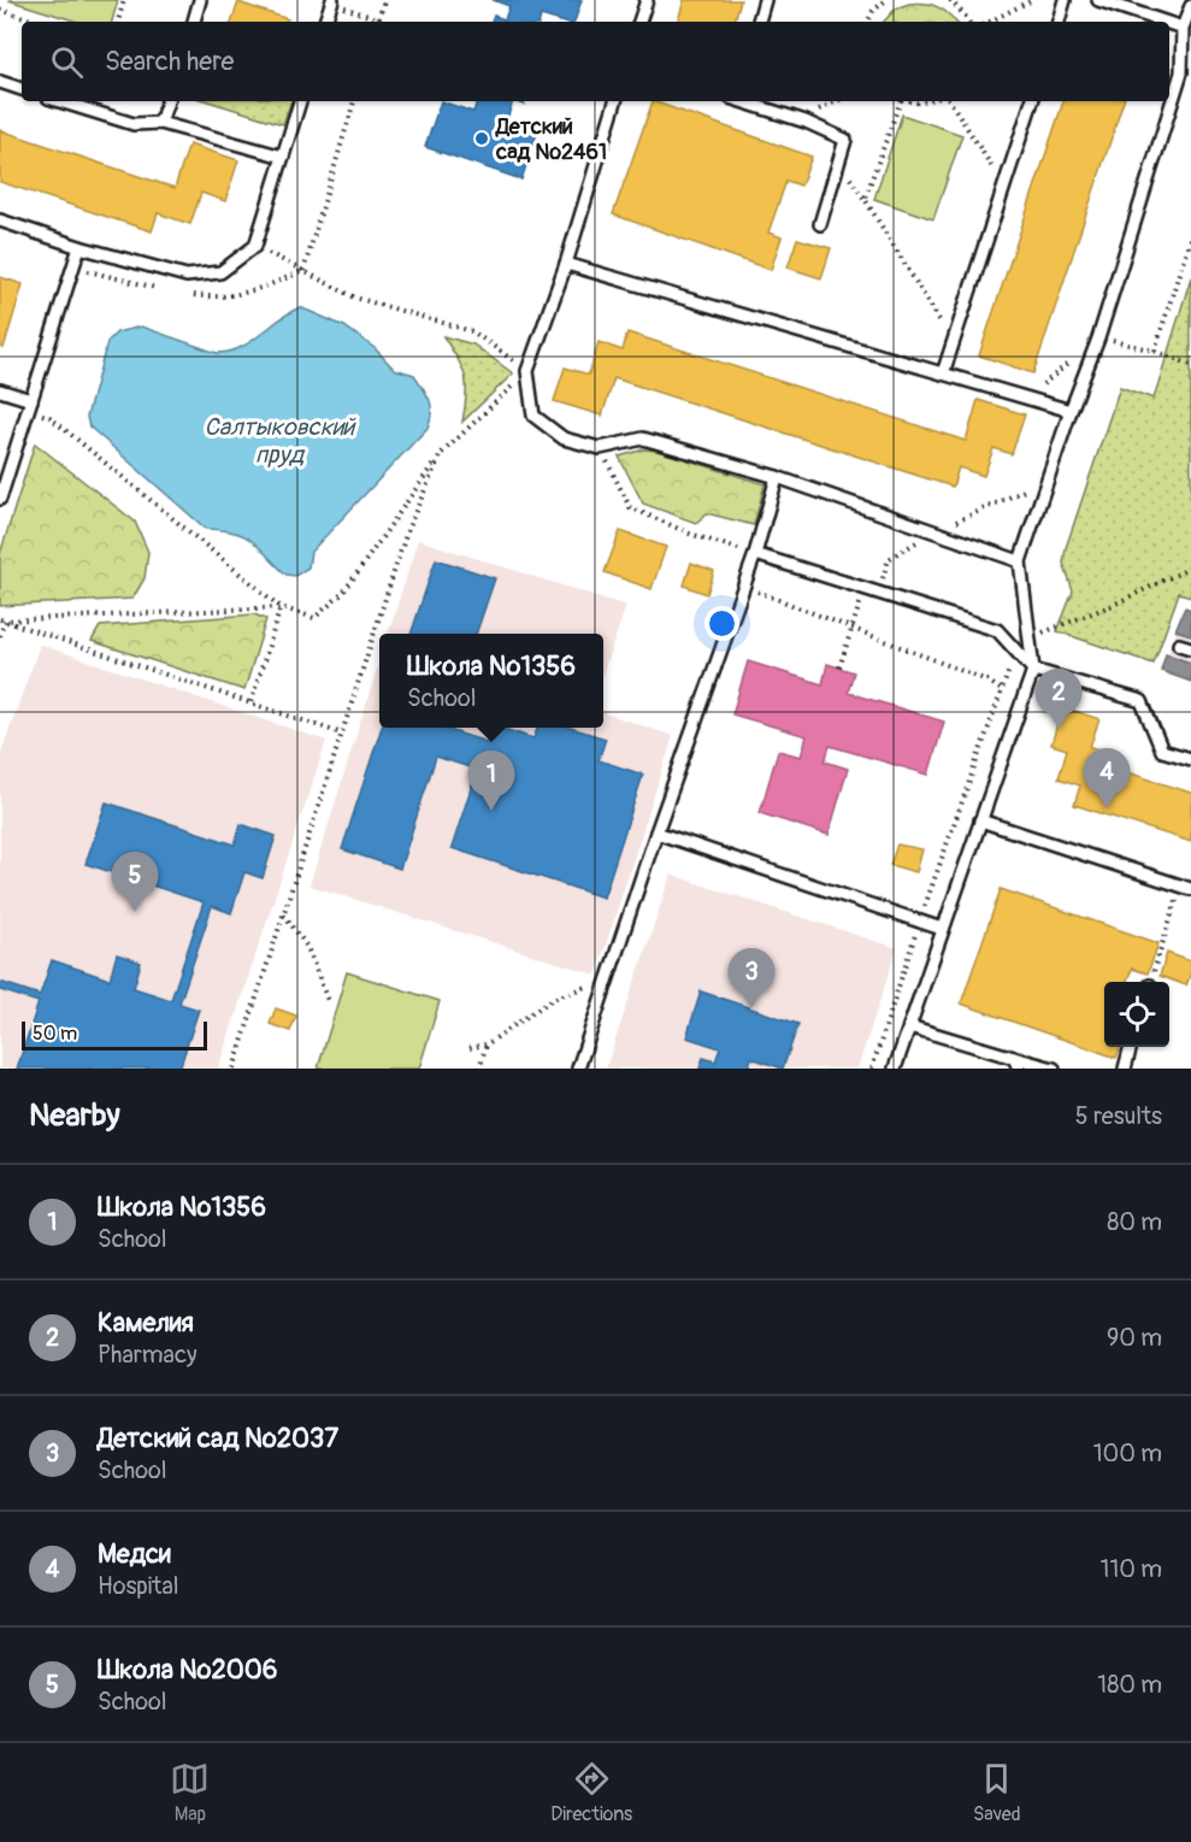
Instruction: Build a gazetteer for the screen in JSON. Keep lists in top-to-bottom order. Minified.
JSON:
{"water":["Салтыковский пруд"],"places":["Детский сад №2461"],"scale_bar":"50 m","page":{"search":"Search here","popup":["Школа №1356","School"],"pins":["2","4","1","5","3"],"scale":"50 m","heading":["Nearby","5 results"],"list":[{"mark":"1","name":"Школа №1356","note":"School","value":"80 m"},{"mark":"2","name":"Камелия","note":"Pharmacy","value":"90 m"},{"mark":"3","name":"Детский сад №2037","note":"School","value":"100 m"},{"mark":"4","name":"Медси","note":"Hospital","value":"110 m"},{"mark":"5","name":"Школа №2006","note":"School","value":"180 m"}],"nav":["Map","Directions","Saved"]}}
